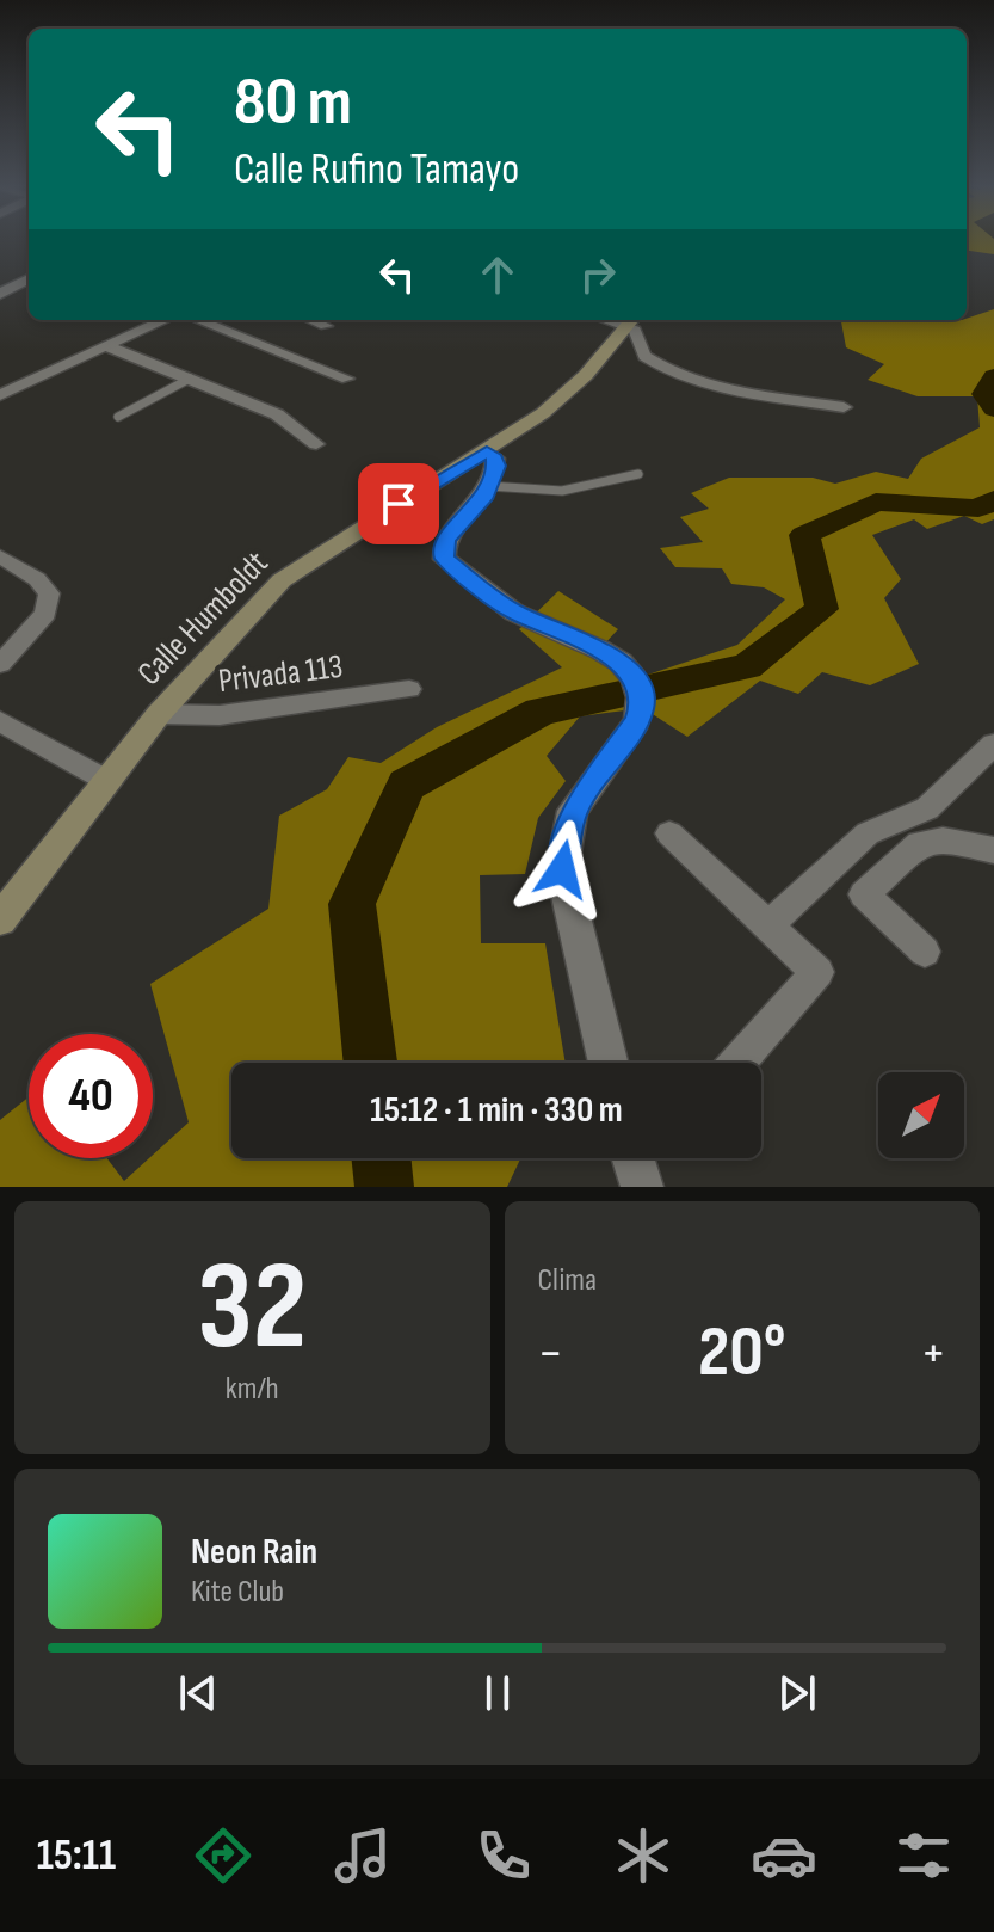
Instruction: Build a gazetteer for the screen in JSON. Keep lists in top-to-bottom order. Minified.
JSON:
{"streets":{"main road":["Calle Humboldt"],"street":["Privada 113"]},"crossings":[["Calle Humboldt","Privada 113"]],"north":"top right","page":{"turn":["80 m","Calle Rufino Tamayo"],"limit":"40","trip":"15:12 · 1 min · 330 m","tile":[["32","km/h"],"Clima"],"heat":["−","20°","+"],"song":["Neon Rain","Kite Club"],"tabs":"15:11"}}
